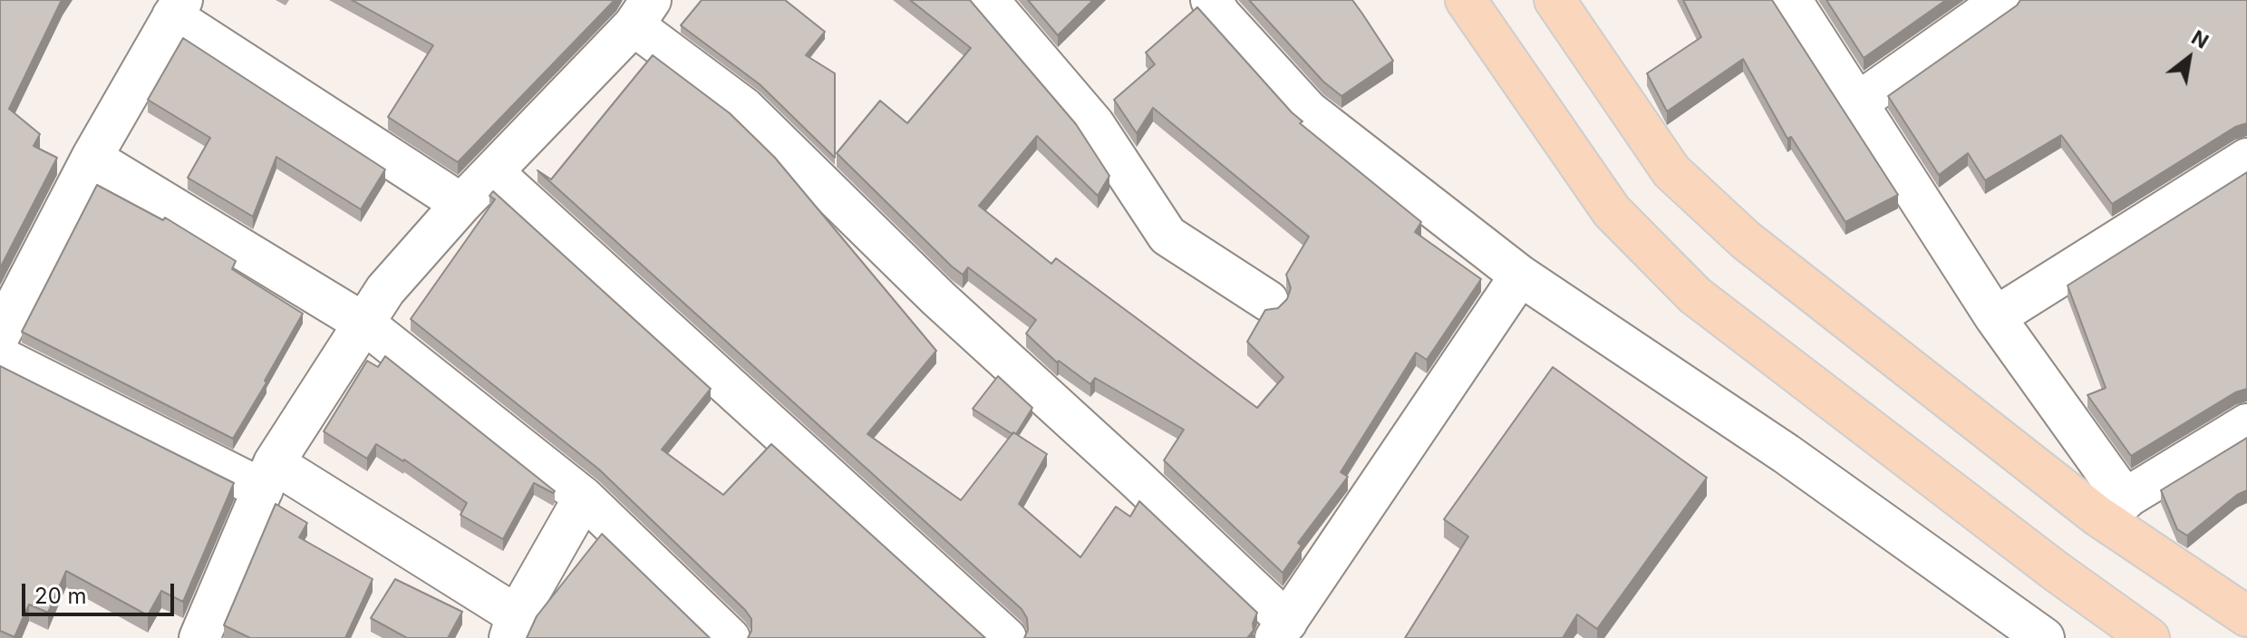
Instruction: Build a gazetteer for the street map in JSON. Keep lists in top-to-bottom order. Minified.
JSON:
{"scale_bar":"20 m","north":"top right"}
